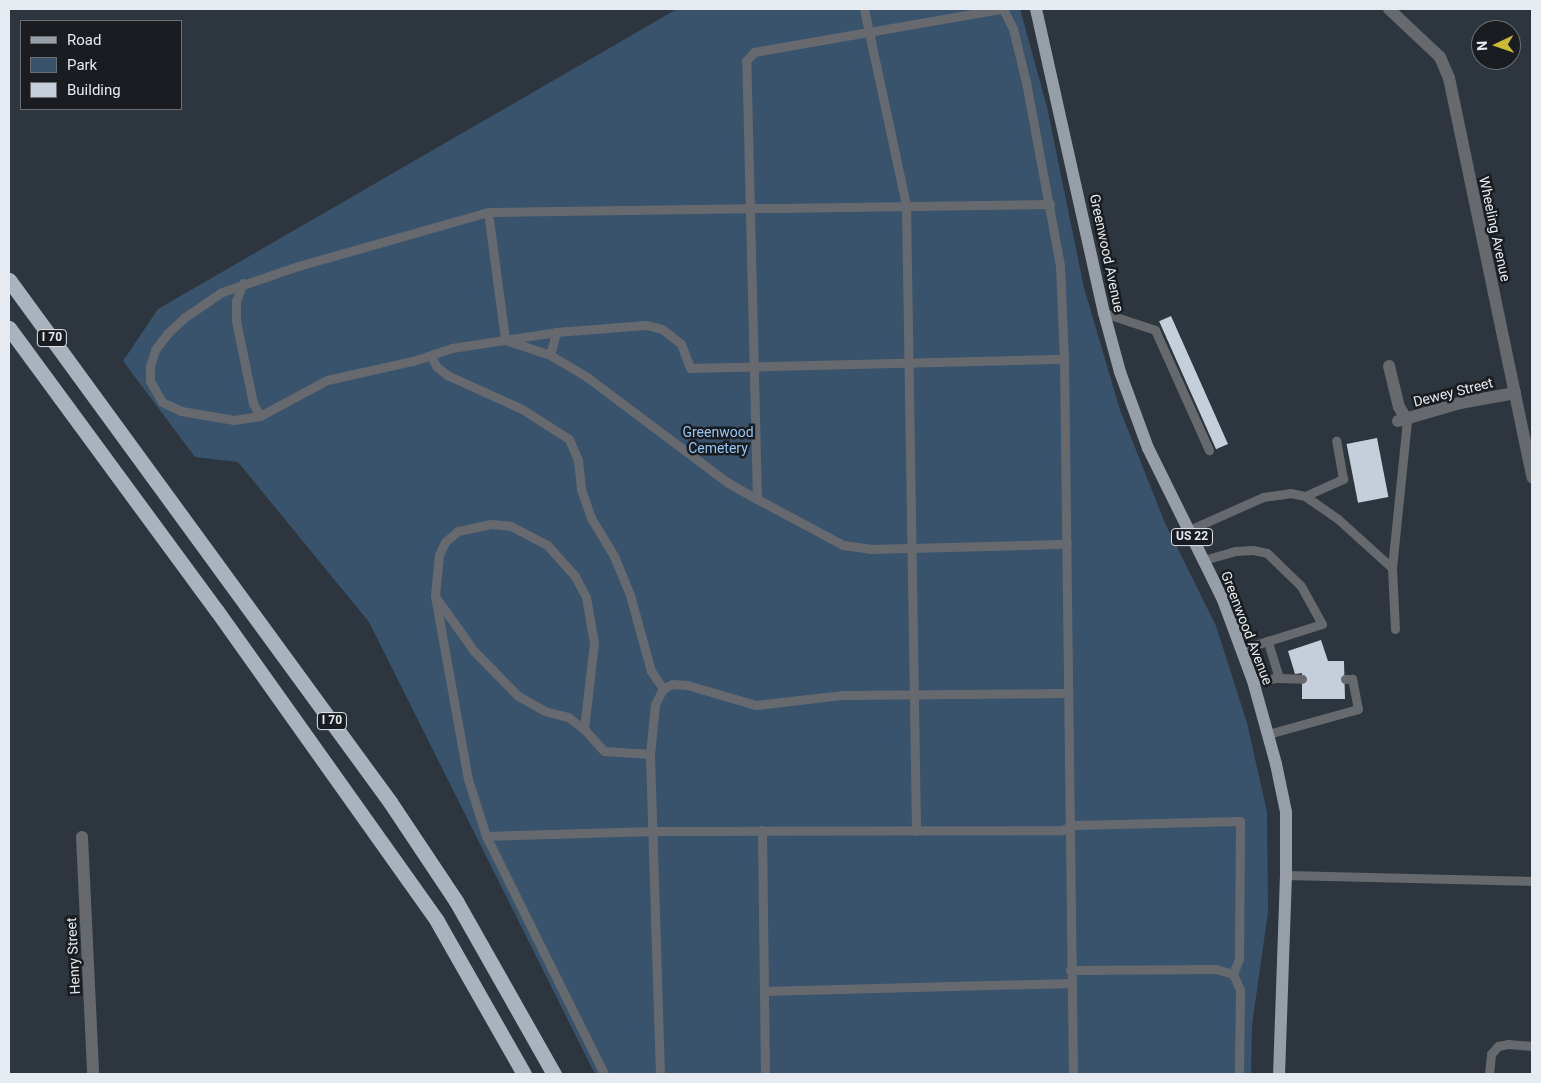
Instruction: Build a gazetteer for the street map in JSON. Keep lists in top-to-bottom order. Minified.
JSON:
{"streets":{"highway":["I 70"],"main road":["Greenwood Avenue","US 22"],"street":["Wheeling Avenue","Dewey Street","Henry Street"]},"crossings":[["Wheeling Avenue","Dewey Street"]],"parks":["Greenwood Cemetery"],"legend":["Road","Park","Building"],"north":"left"}
